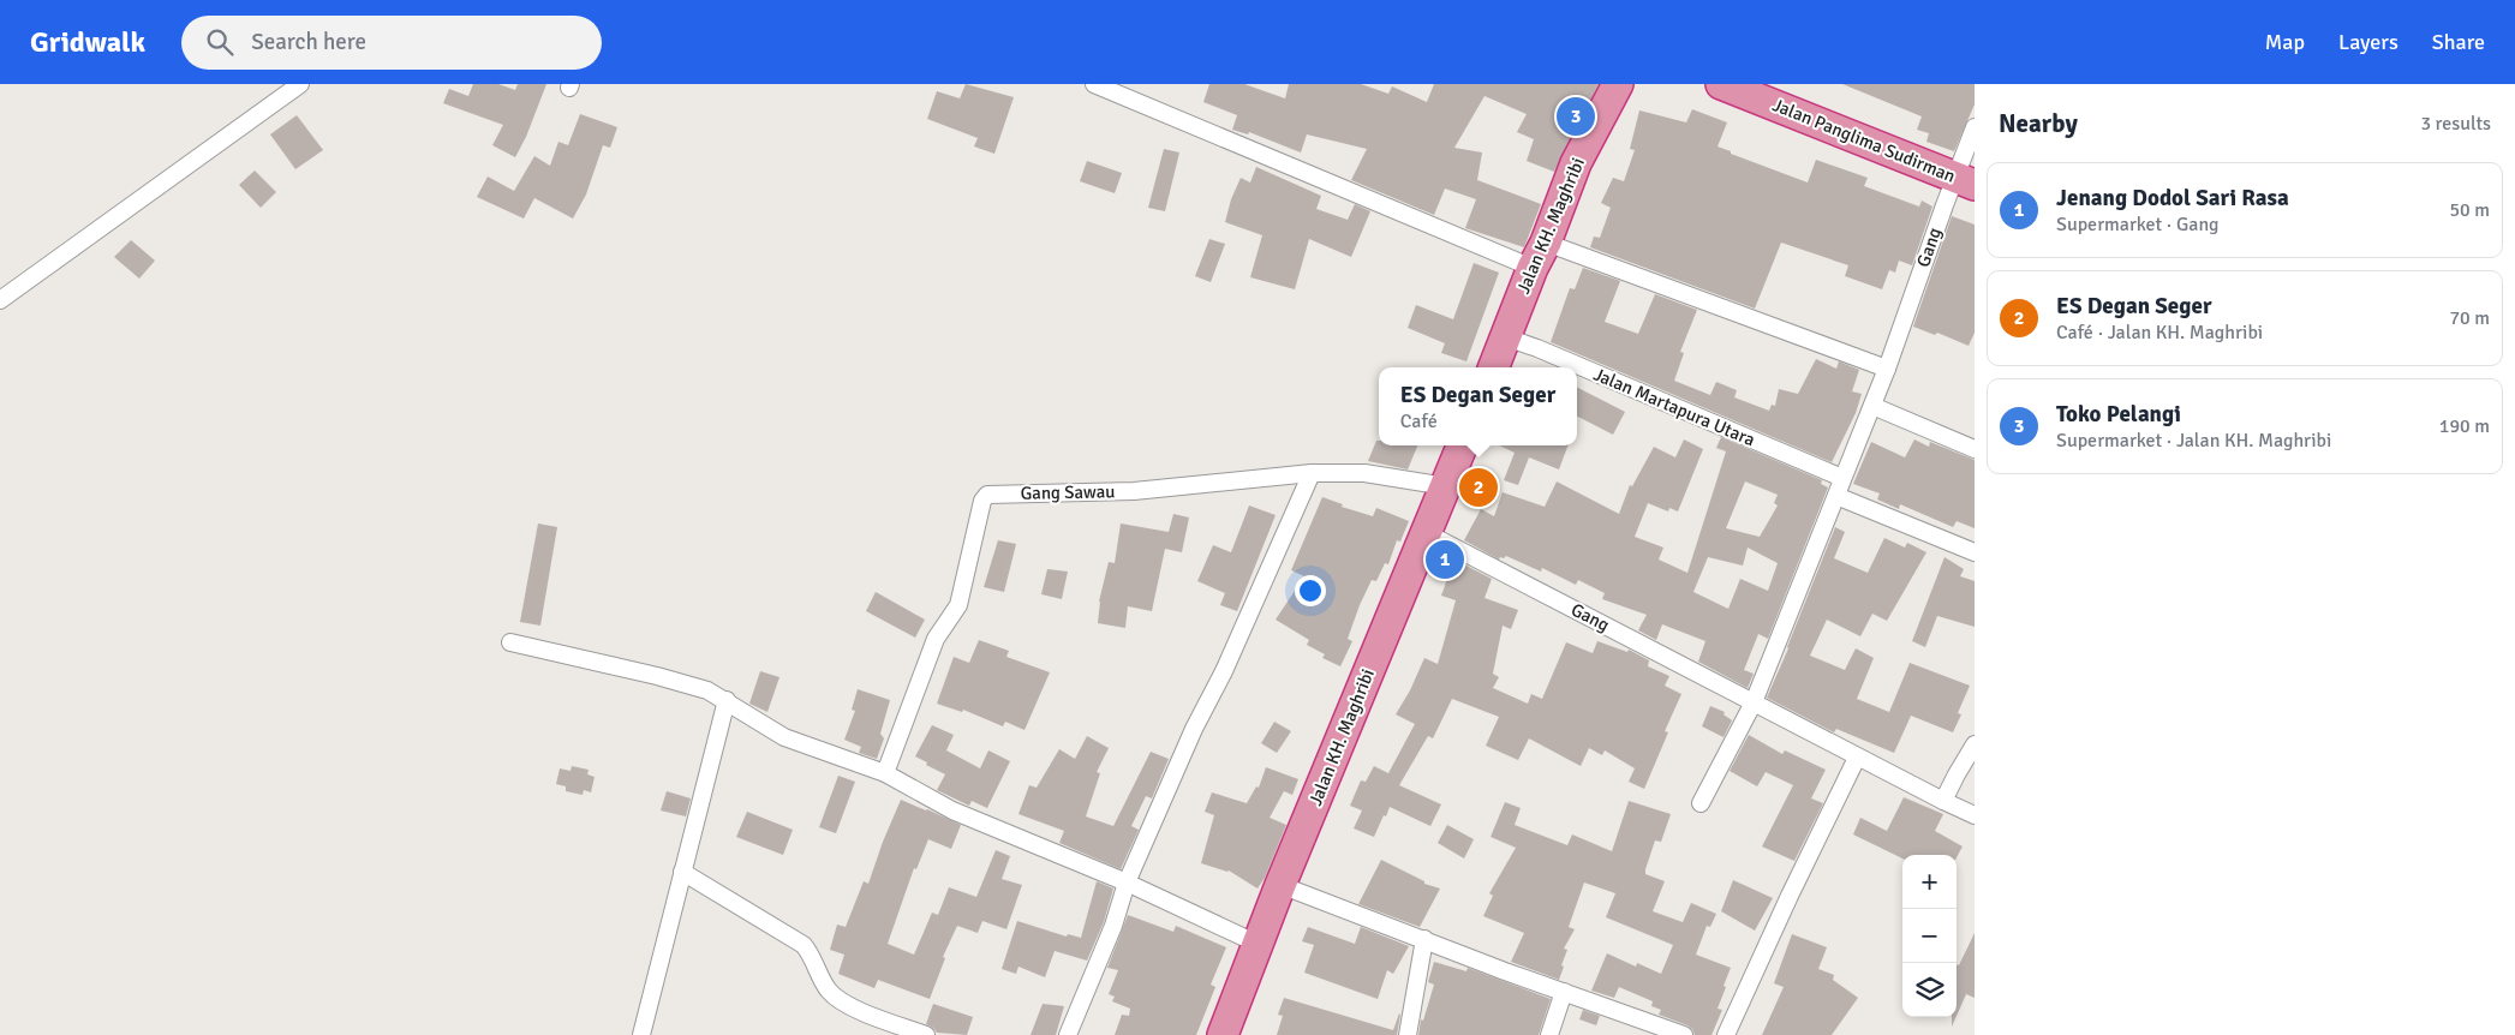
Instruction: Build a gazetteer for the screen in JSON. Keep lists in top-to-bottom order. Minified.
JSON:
{"streets":{"highway":["Jalan Panglima Sudirman","Jalan KH. Maghribi"],"street":["Gang","Jalan Martapura Utara","Gang Sawau"]},"crossings":[["Jalan Panglima Sudirman","Gang"],["Jalan KH. Maghribi","Gang"],["Jalan KH. Maghribi","Jalan Martapura Utara"],["Jalan KH. Maghribi","Gang Sawau"],["Gang","Jalan Martapura Utara"]],"page":{"header":"Gridwalk","search":"Search here","nav":["Map","Layers","Share"],"heading":["Nearby","3 results"],"pins":["3","2","1"],"list":[{"mark":"1","name":"Jenang Dodol Sari Rasa","note":"Supermarket · Gang","value":"50 m"},{"mark":"2","name":"ES Degan Seger","note":"Café · Jalan KH. Maghribi","value":"70 m"},{"mark":"3","name":"Toko Pelangi","note":"Supermarket · Jalan KH. Maghribi","value":"190 m"}],"popup":["ES Degan Seger","Café"],"map_buttons":["+","−"]}}
